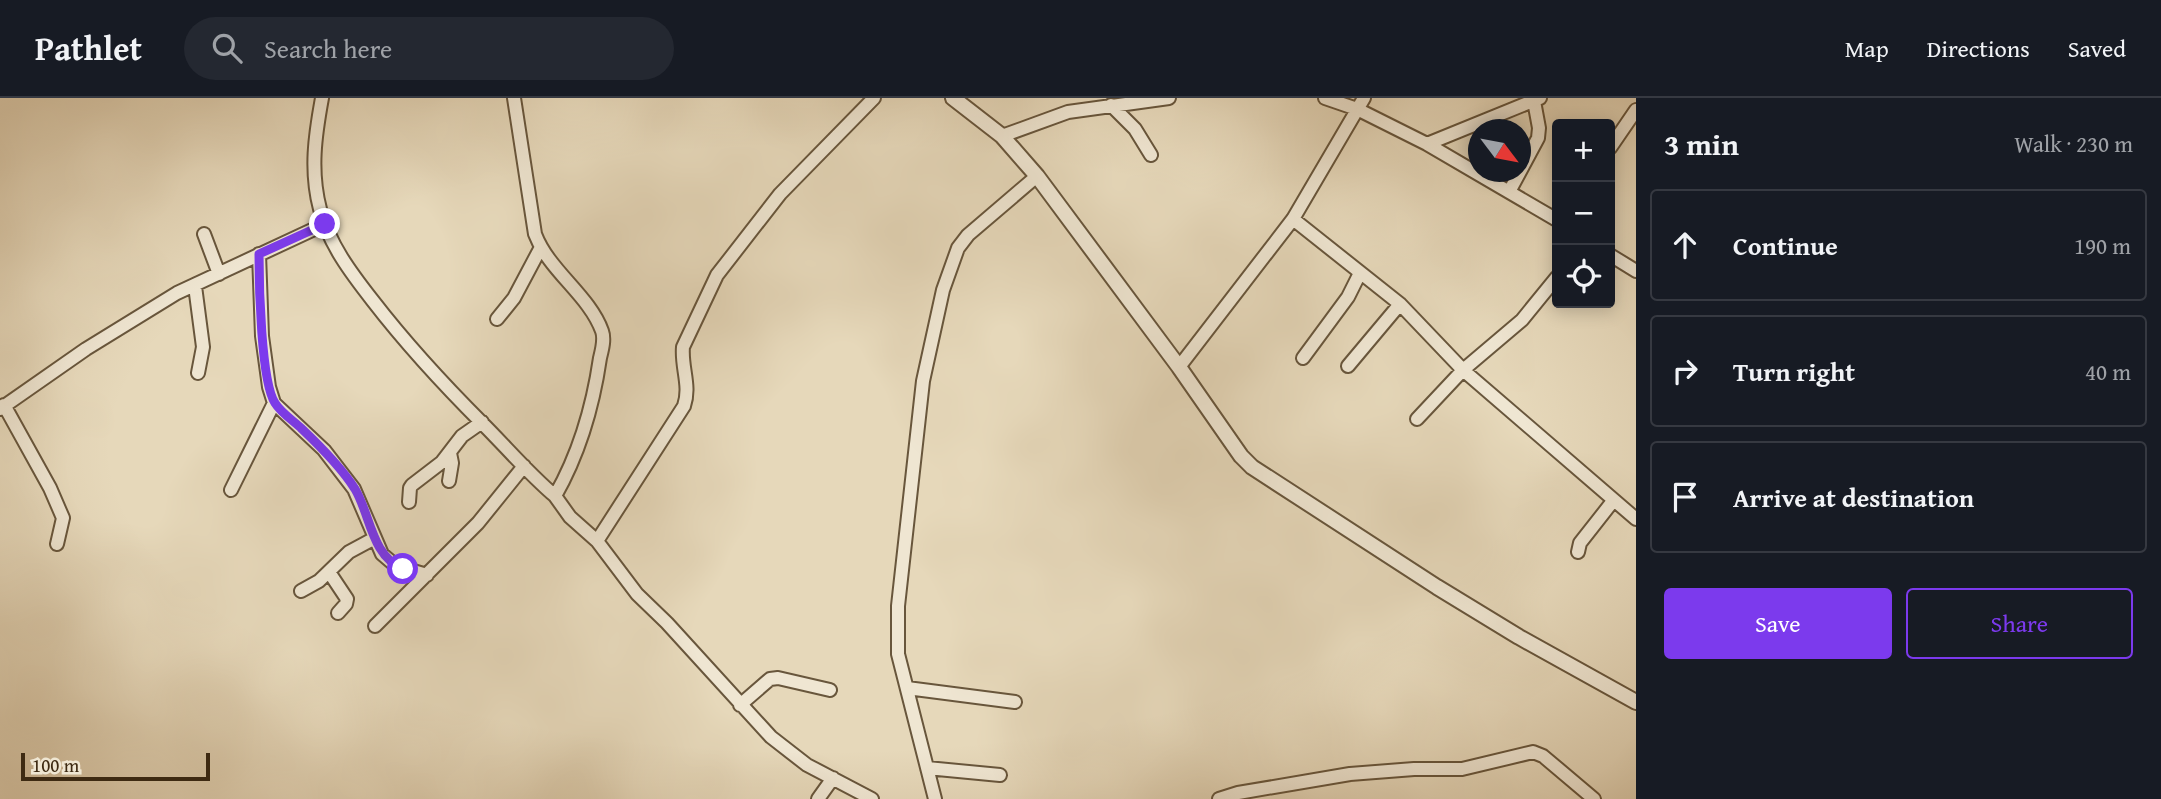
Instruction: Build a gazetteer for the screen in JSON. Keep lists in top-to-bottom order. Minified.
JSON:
{"scale_bar":"100 m","north":"bottom right","page":{"header":"Pathlet","search":"Search here","nav":["Map","Directions","Saved"],"heading":["3 min","Walk · 230 m"],"map_buttons":["+","−"],"list":[["Continue","190 m"],["Turn right","40 m"],"Arrive at destination"],"buttons":["Save","Share"],"scale":"100 m"}}
